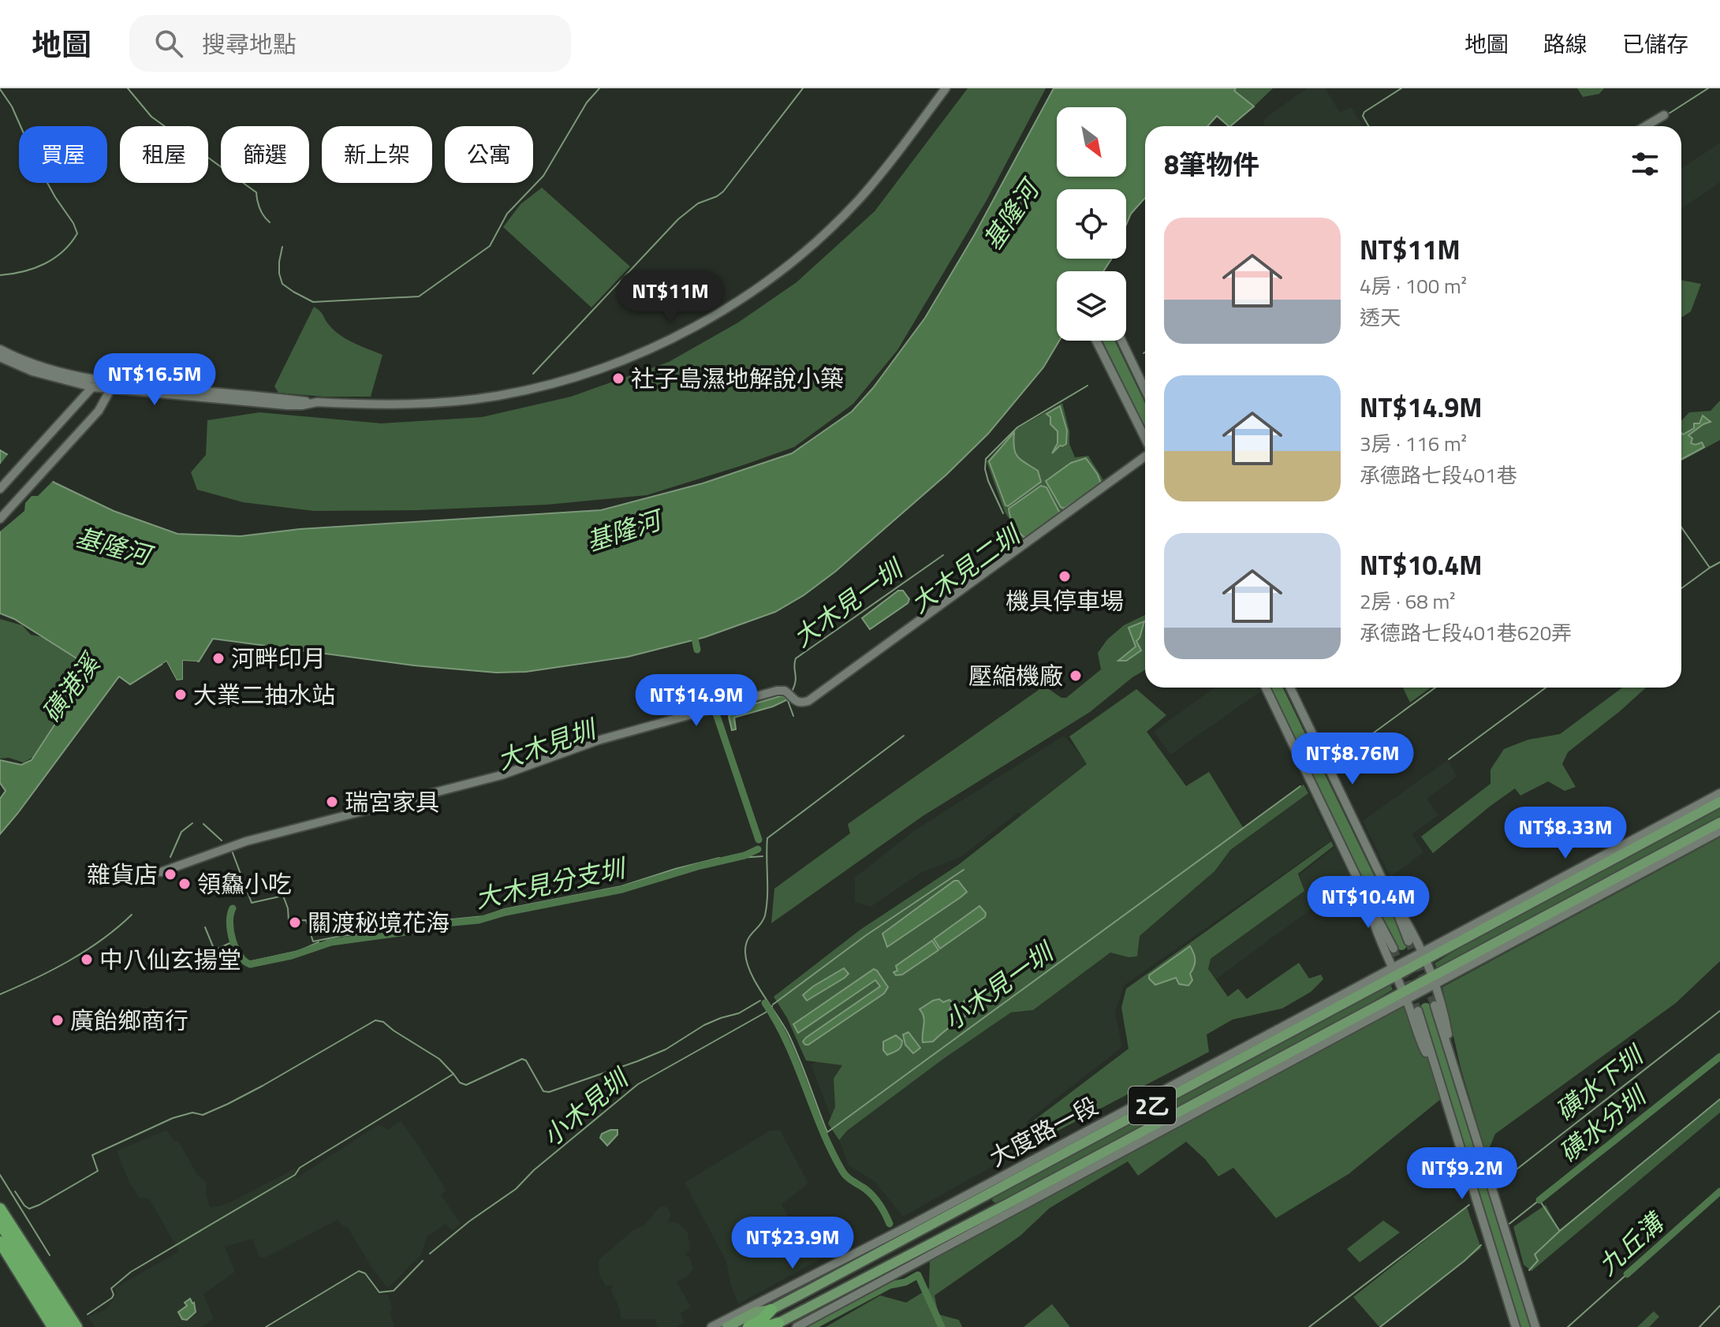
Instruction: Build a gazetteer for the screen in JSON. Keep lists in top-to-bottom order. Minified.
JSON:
{"streets":{"main road":["2乙","大度路一段"]},"crossings":[["2乙","大度路一段"]],"water":["基隆河","大木見二圳","大木見一圳","磺港溪","大木見圳","大木見分支圳","小木見一圳","磺水下圳","小木見圳","磺水分圳","九丘溝"],"places":["社子島濕地解說小築","機具停車場","河畔印月","壓縮機廠","大業二抽水站","瑞宮家具","雜貨店","領鱻小吃","關渡秘境花海","中八仙玄揚堂","廣飴鄉商行"],"north":"bottom right","page":{"header":"地圖","search":"搜尋地點","nav":["地圖","路線","已儲存"],"chip":["買屋","租屋","篩選","新上架","公寓"],"heading":"8筆物件","list":[{"name":"NT$11M","note":"4房 · 100 m² · 透天"},{"name":"NT$14.9M","note":"3房 · 116 m² · 承德路七段401巷"},{"name":"NT$10.4M","note":"2房 · 68 m² · 承德路七段401巷620弄"}],"price":["NT$11M","NT$16.5M","NT$14.9M","NT$8.76M","NT$8.33M","NT$10.4M","NT$9.2M","NT$23.9M"]}}
